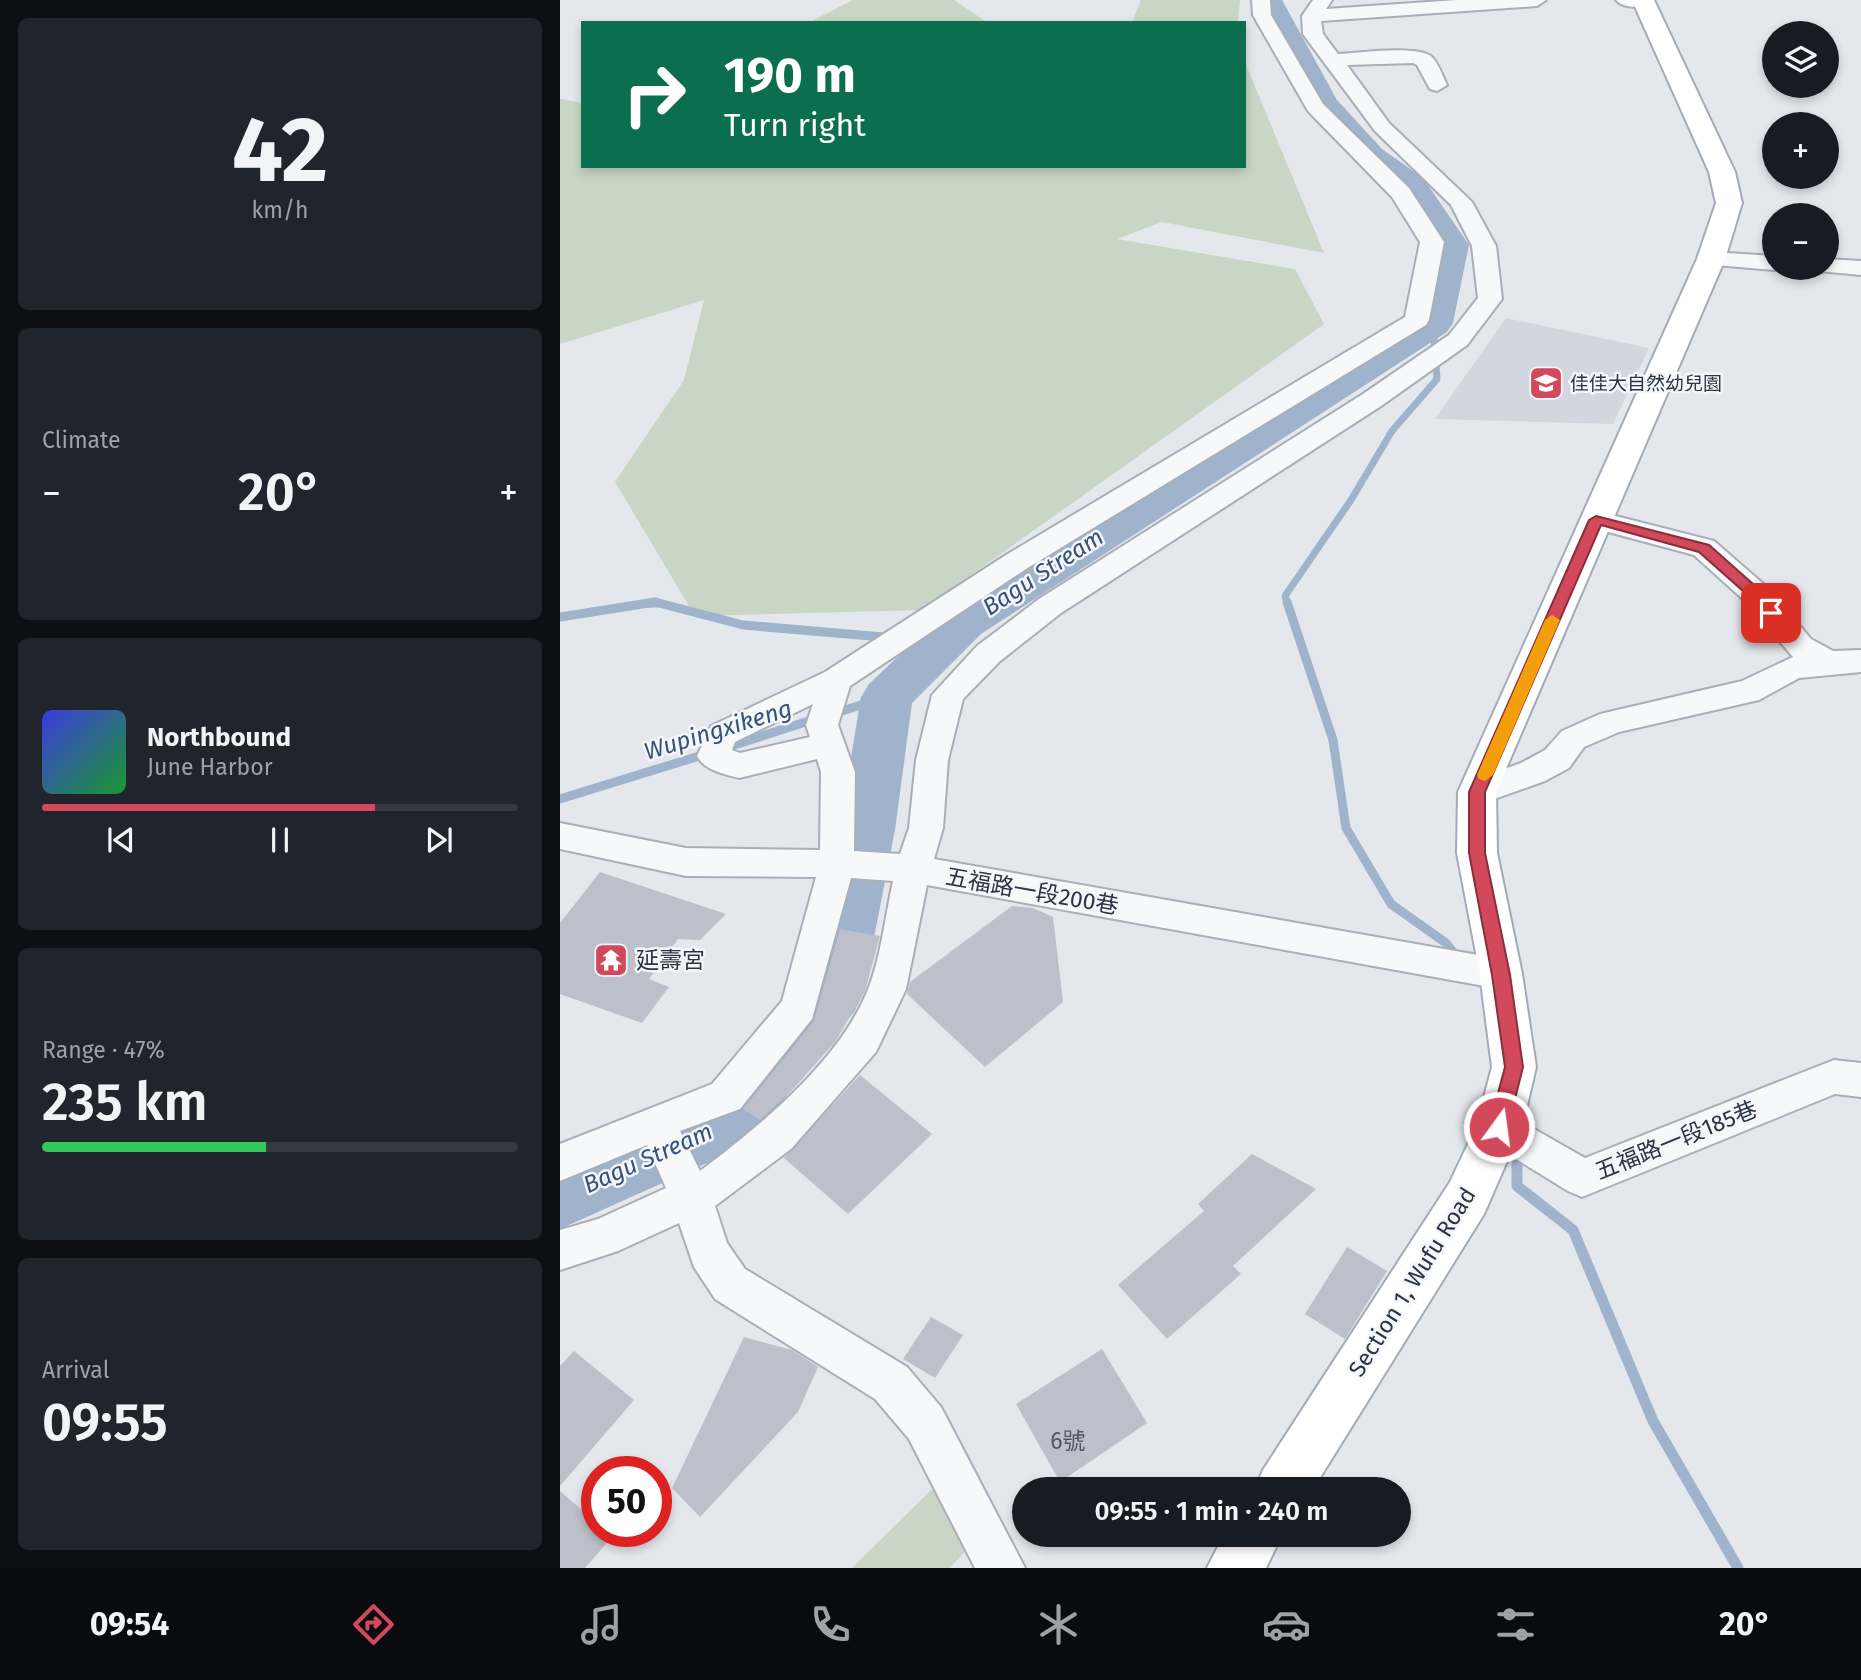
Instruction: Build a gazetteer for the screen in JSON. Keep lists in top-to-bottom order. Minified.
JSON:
{"streets":{"main road":["Section 1, Wufu Road"],"lane":["五福路一段200巷","五福路一段185巷"]},"crossings":[["五福路一段200巷","Section 1, Wufu Road"],["五福路一段185巷","Section 1, Wufu Road"]],"water":["Bagu Stream","Wupingxikeng"],"places":{"school or university":["佳佳大自然幼兒園"],"temple":["延壽宮"]},"house_numbers":["6號"],"page":{"tile":[["42","km/h"],"Climate",["Range · 47%","235 km"],["Arrival","09:55"]],"map_buttons":["+","−"],"turn":["190 m","Turn right"],"heat":["−","20°","+"],"song":["Northbound","June Harbor"],"limit":"50","trip":"09:55 · 1 min · 240 m","tabs":["09:54","20°"]}}
